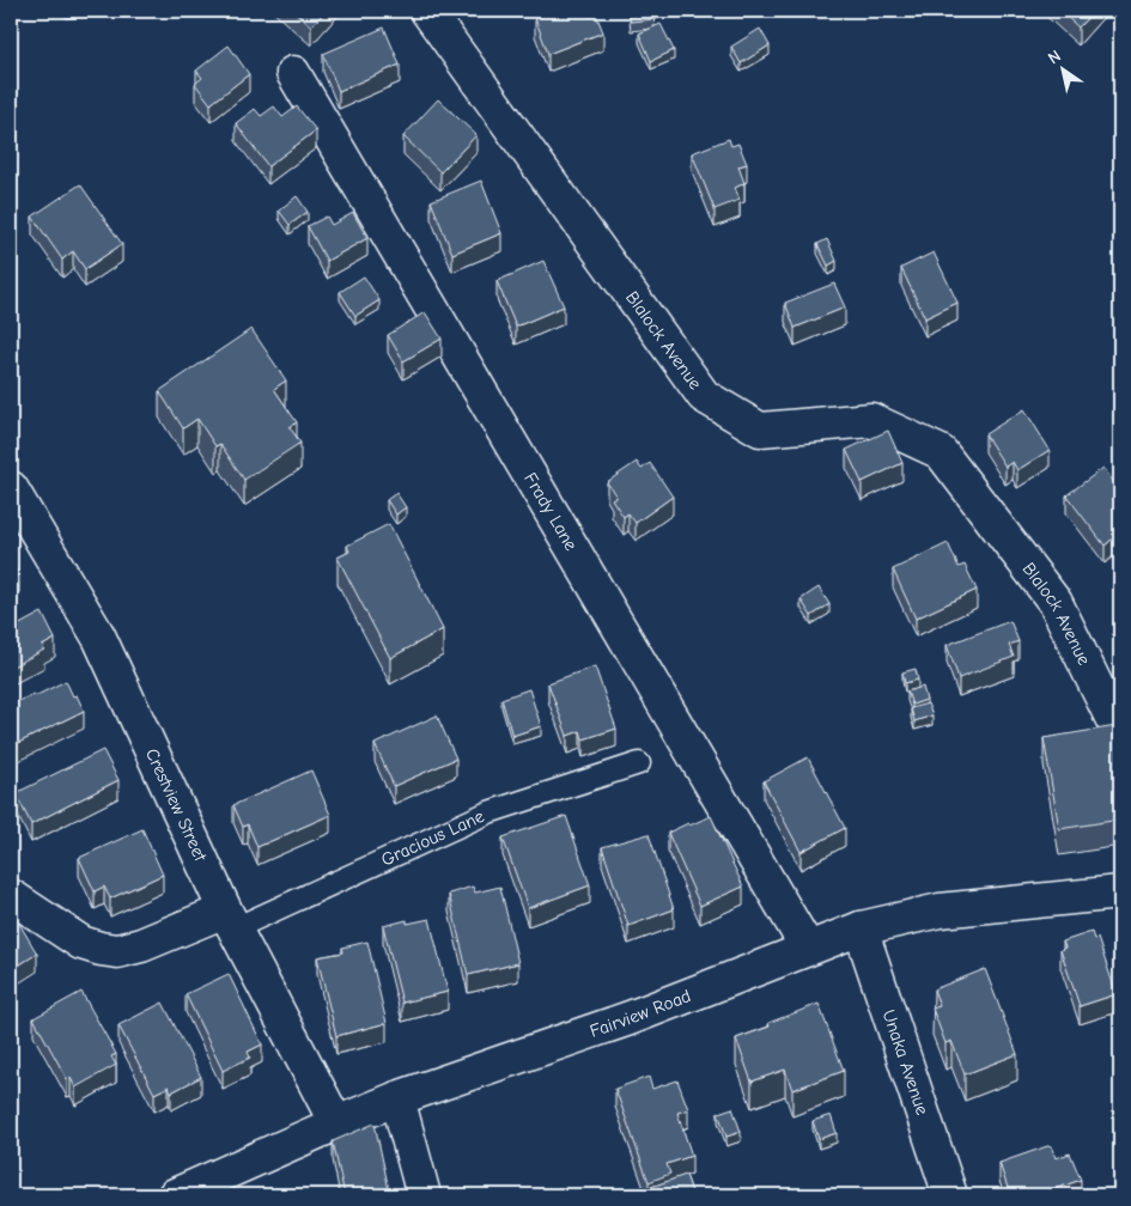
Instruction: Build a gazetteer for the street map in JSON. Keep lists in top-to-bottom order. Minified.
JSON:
{"streets":{"street":["Blalock Avenue","Frady Lane","Crestview Street","Fairview Road","Unaka Avenue"],"lane":["Gracious Lane"]},"crossings":[["Frady Lane","Fairview Road"],["Crestview Street","Gracious Lane"],["Crestview Street","Fairview Road"],["Fairview Road","Unaka Avenue"]],"north":"top left"}
